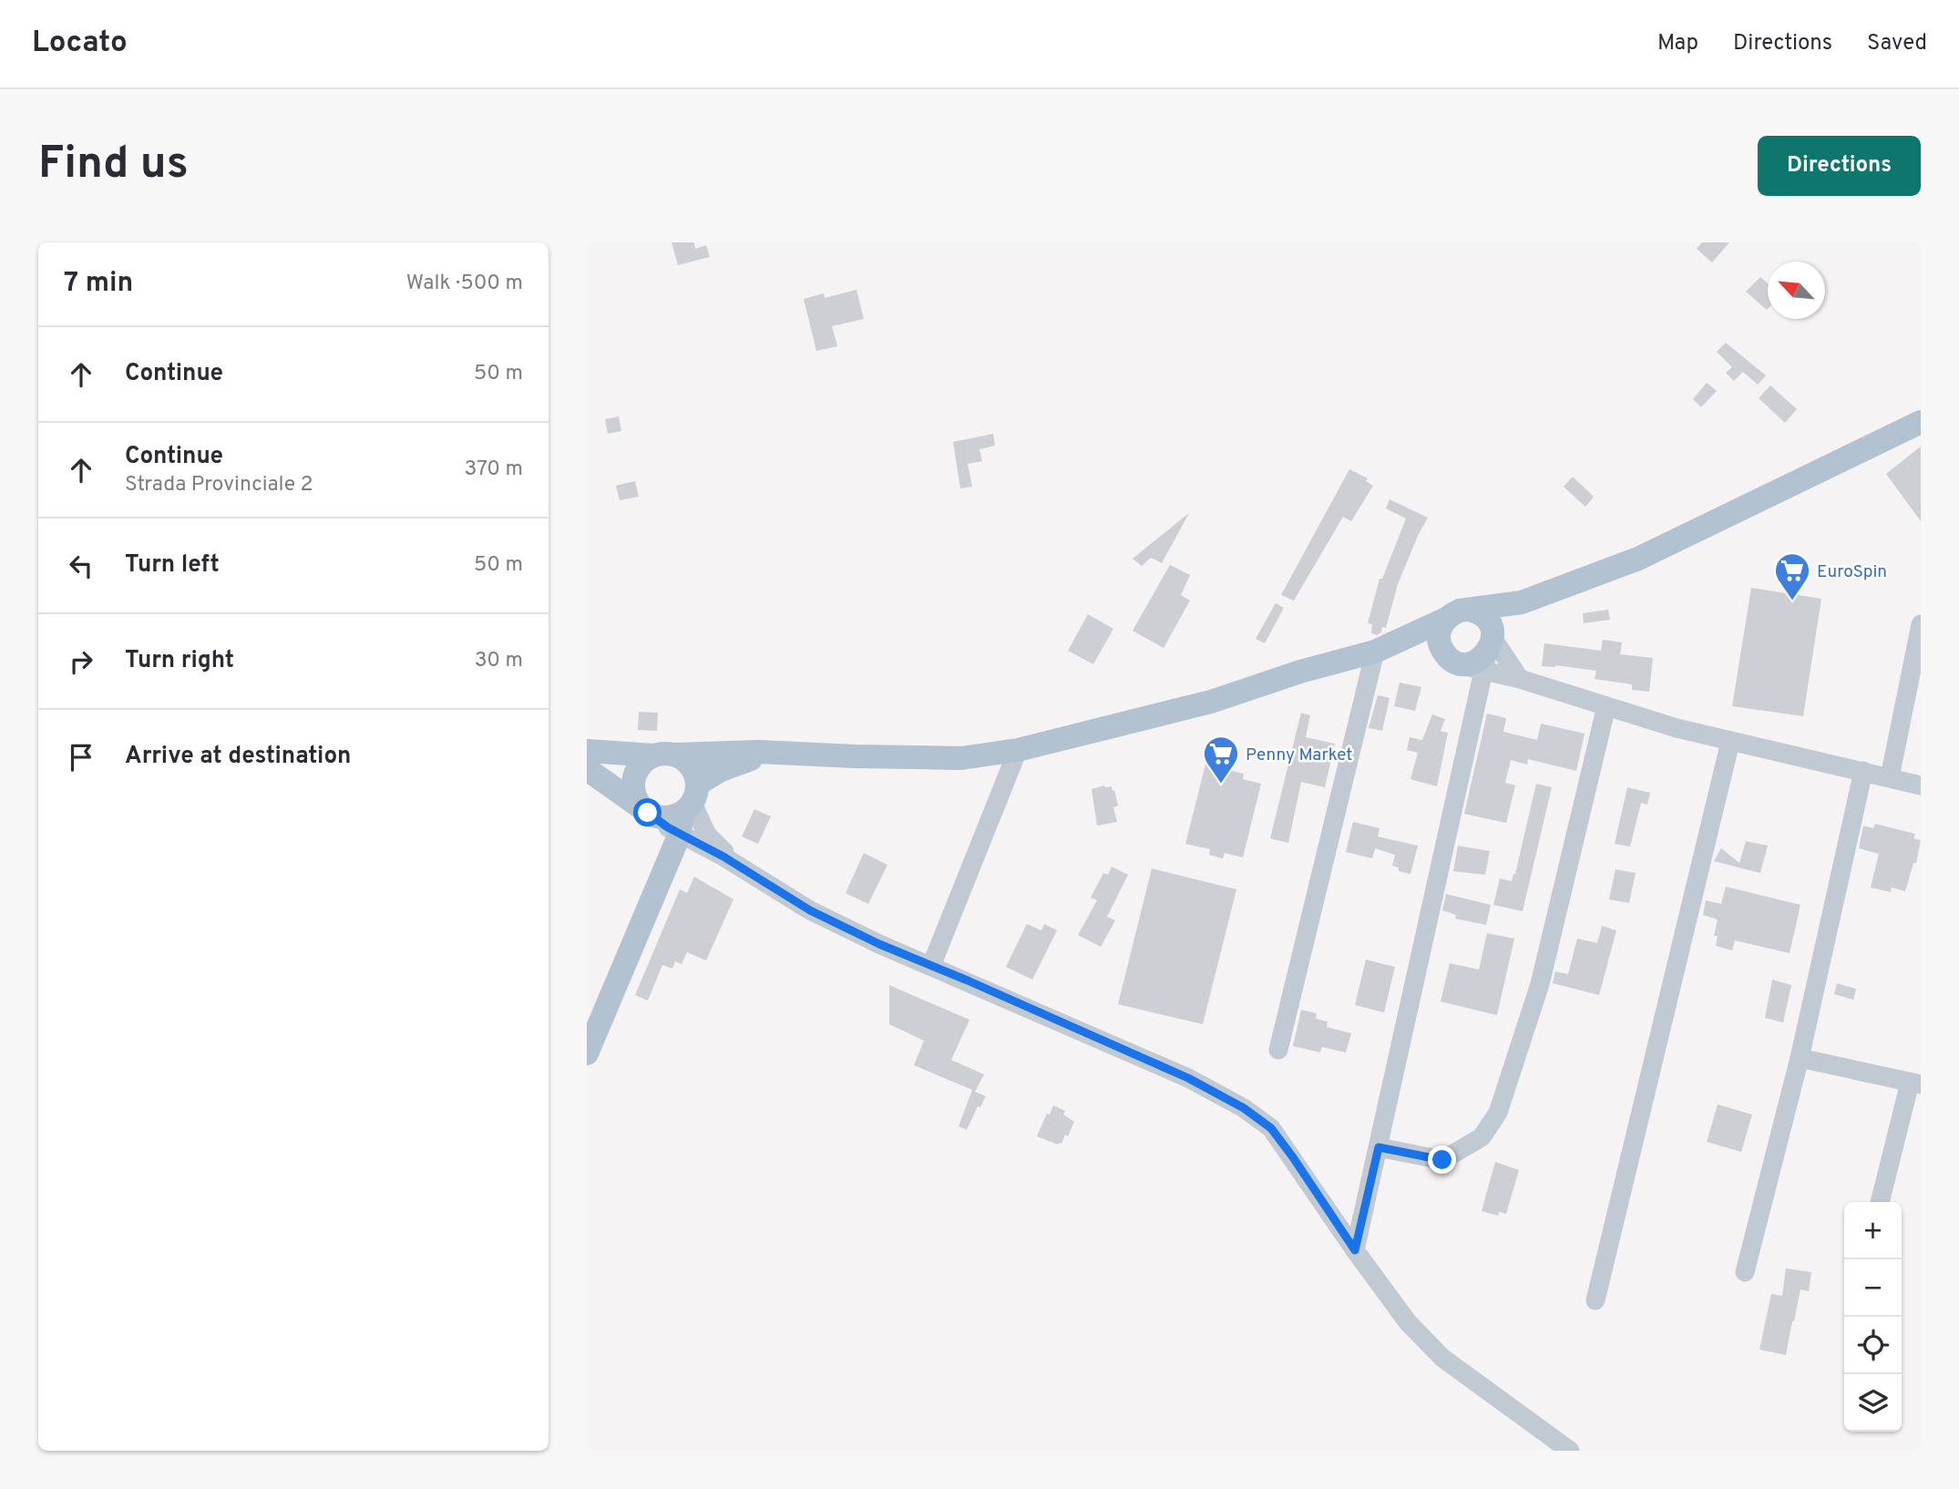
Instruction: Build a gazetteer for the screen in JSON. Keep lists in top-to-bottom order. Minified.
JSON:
{"places":{"supermarket":["EuroSpin","Penny Market"]},"north":"top left","page":{"header":"Locato","nav":["Map","Directions","Saved"],"buttons":"Directions","title":"Find us","heading":["7 min","Walk · 500 m"],"list":[["Continue","50 m"],["Continue","Strada Provinciale 2","370 m"],["Turn left","50 m"],["Turn right","30 m"],"Arrive at destination"],"map_buttons":["+","−"]}}
